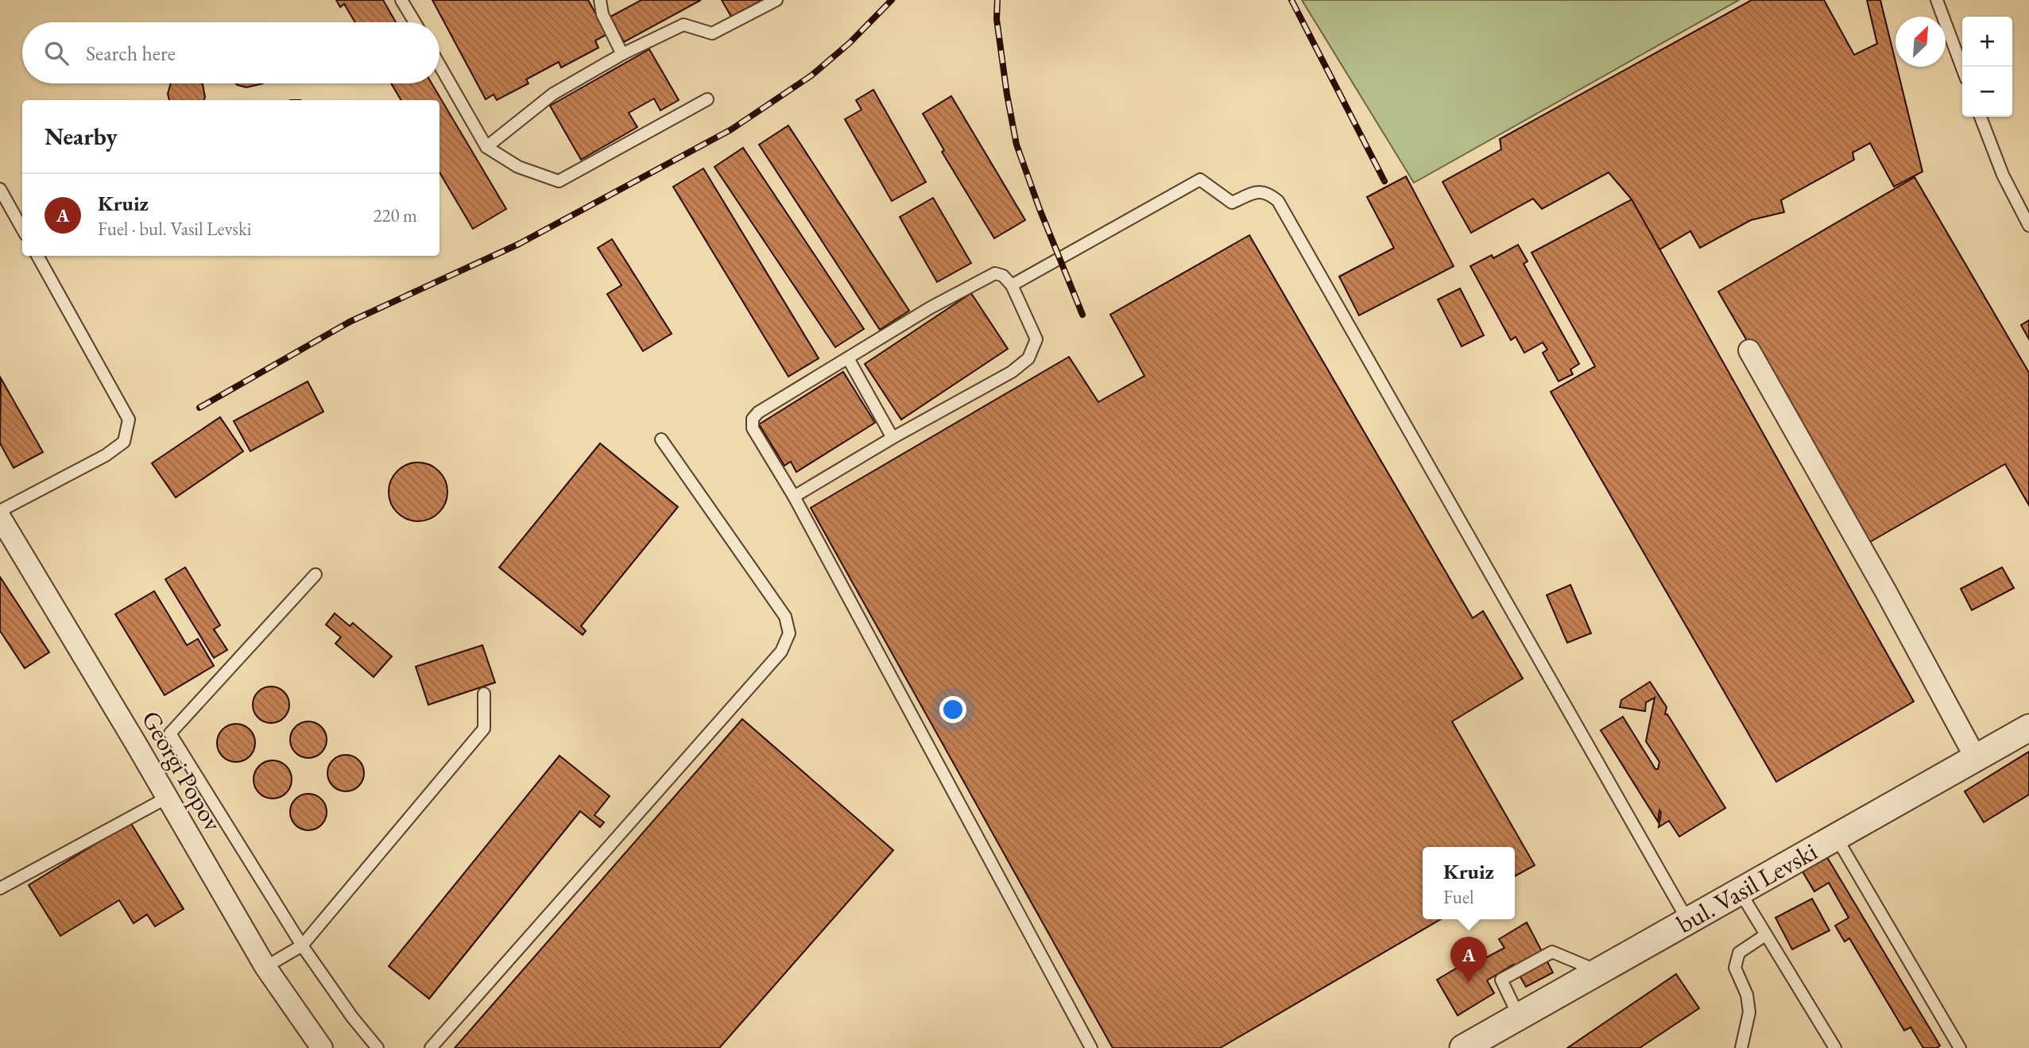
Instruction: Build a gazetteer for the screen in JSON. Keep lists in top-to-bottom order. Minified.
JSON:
{"streets":{"street":["Georgi Popov","bul. Vasil Levski"]},"north":"top right","page":{"map_buttons":["+","−"],"search":"Search here","heading":"Nearby","list":[{"mark":"A","name":"Kruiz","note":"Fuel · bul. Vasil Levski","value":"220 m"}],"popup":["Kruiz","Fuel"],"pins":"A"}}
